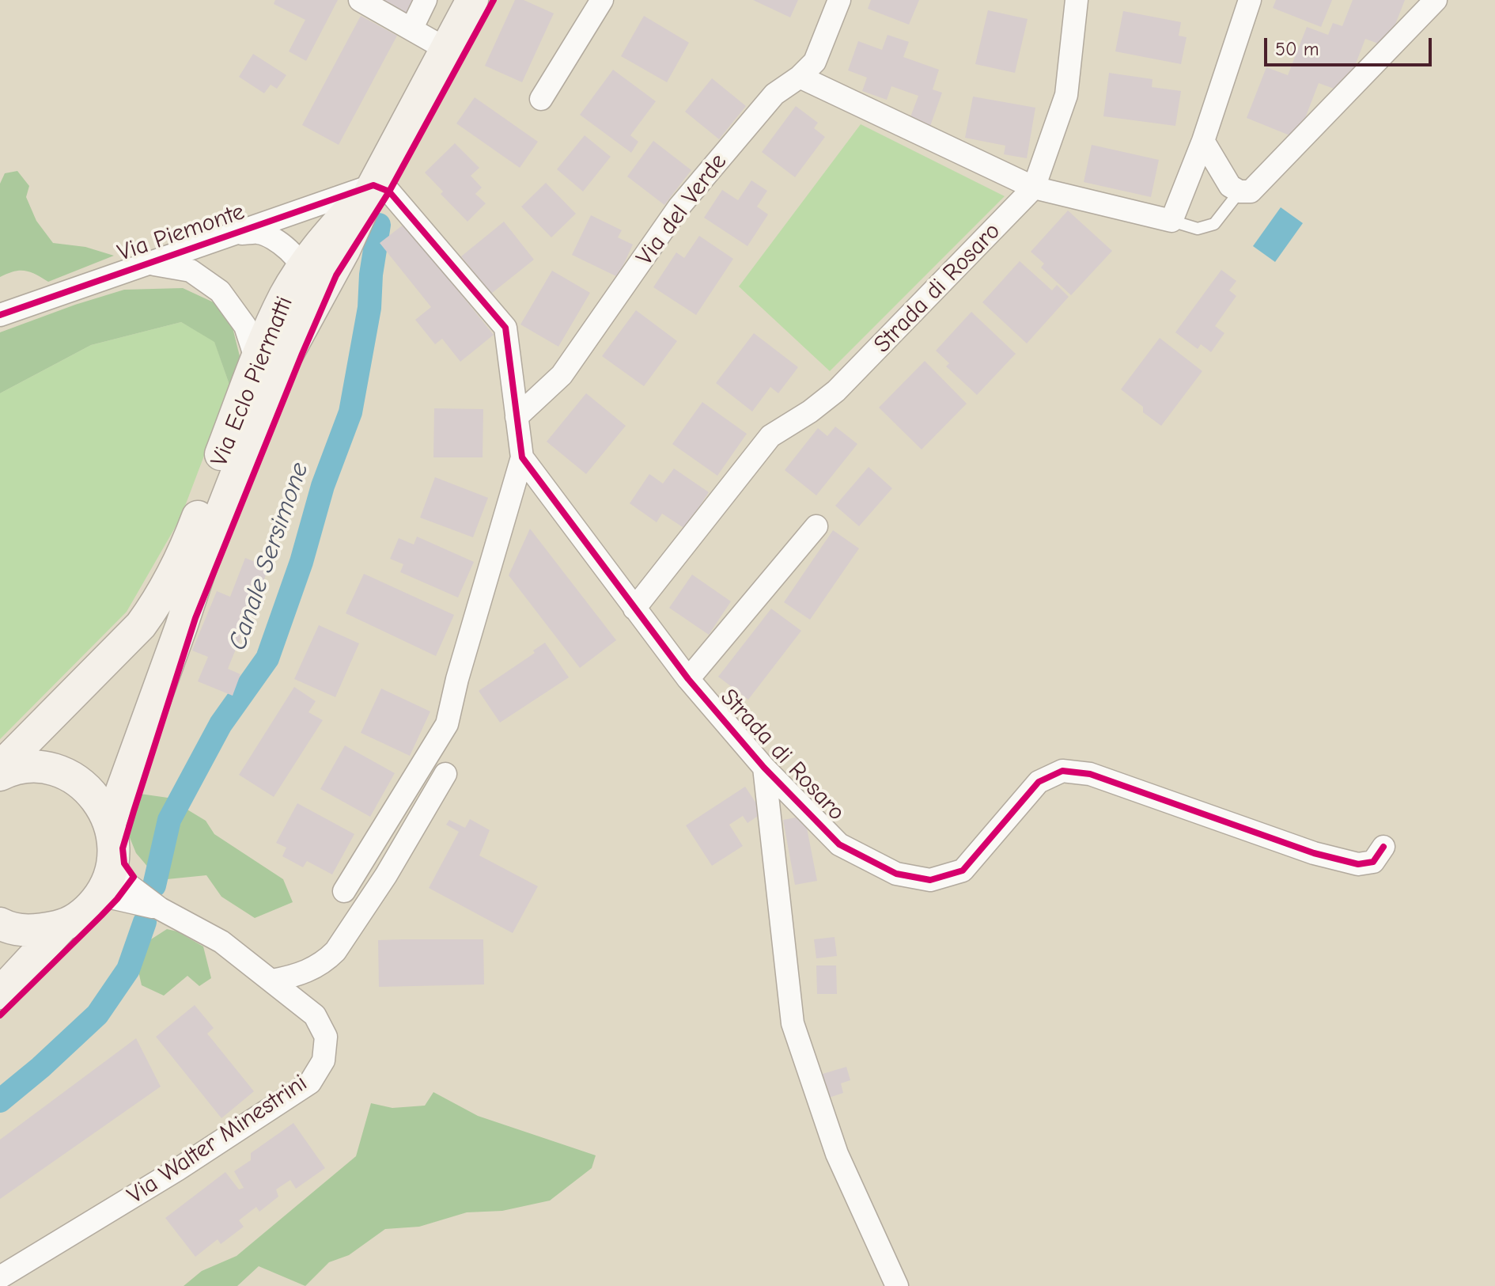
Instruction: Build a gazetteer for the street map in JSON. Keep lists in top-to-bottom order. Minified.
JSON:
{"streets":{"main road":["Via Eclo Piermatti"],"street":["Via del Verde","Via Piemonte","Strada di Rosaro","Via Walter Minestrini"]},"crossings":[["Via del Verde","Strada di Rosaro"],["Via Piemonte","Strada di Rosaro"],["Via Piemonte","Via Eclo Piermatti"],["Strada di Rosaro","Via Eclo Piermatti"],["Via Eclo Piermatti","Via Walter Minestrini"]],"water":["Canale Sersimone"],"scale_bar":"50 m"}
